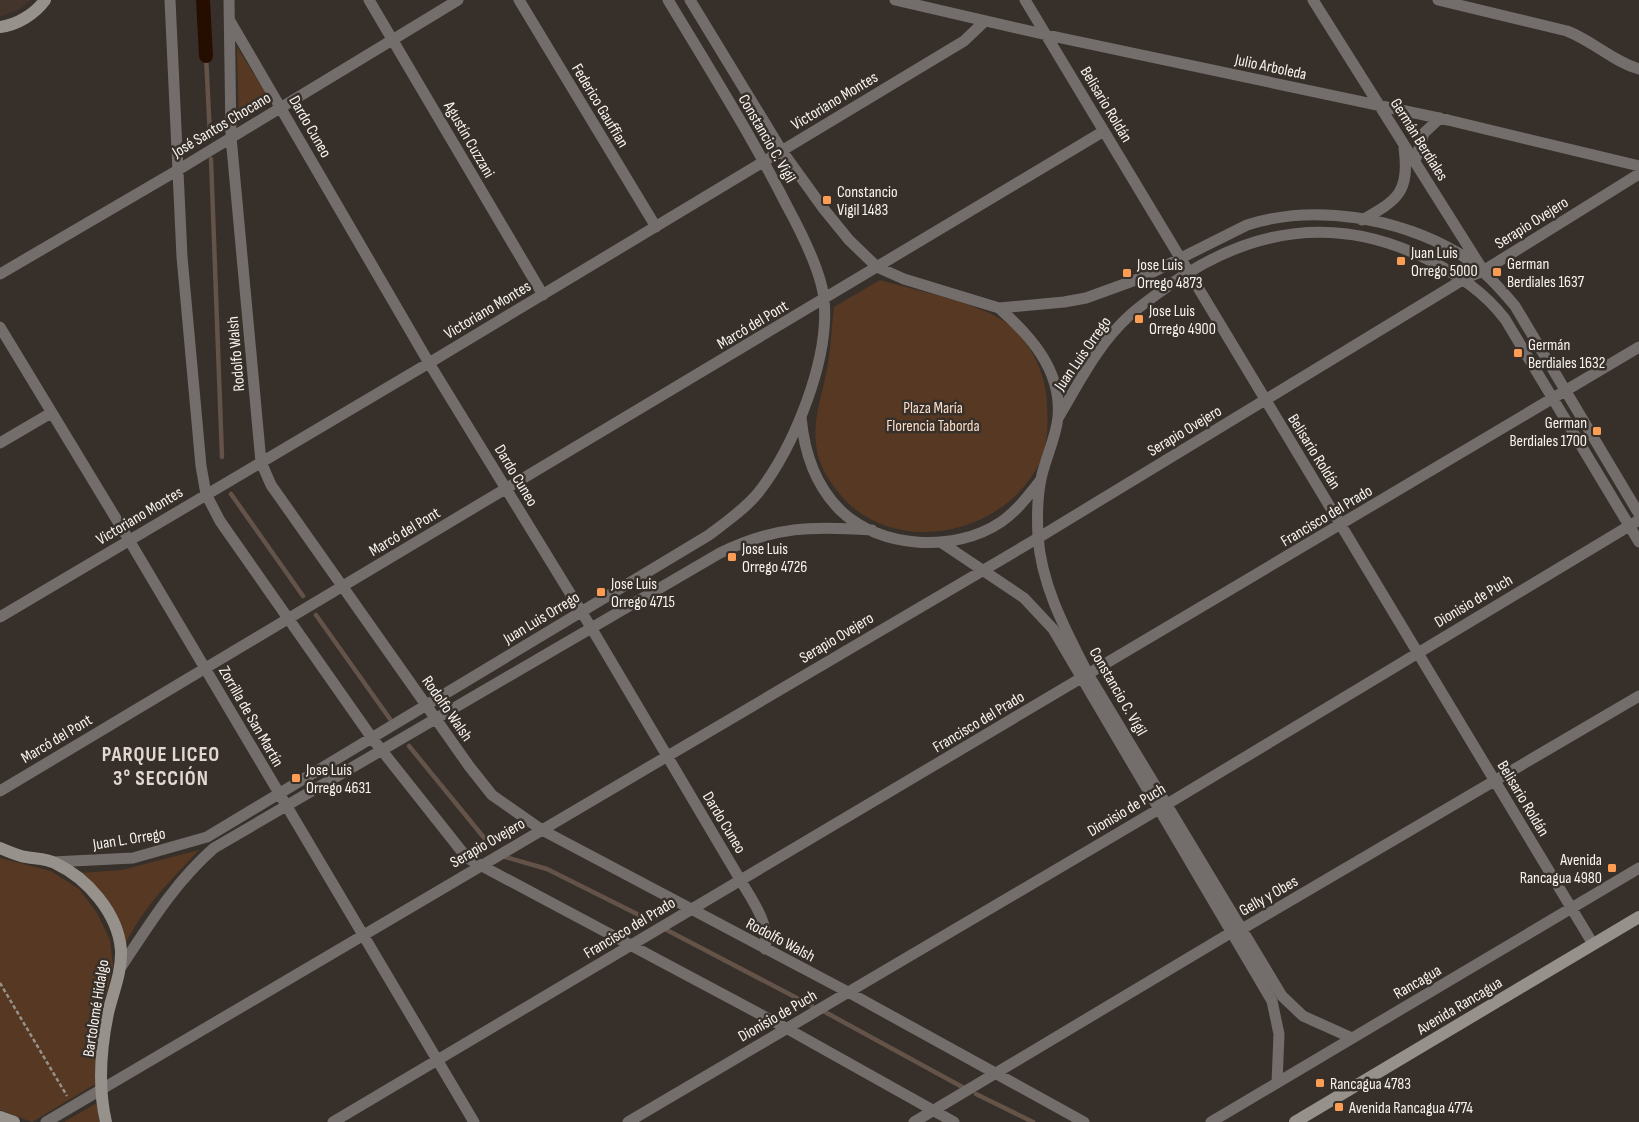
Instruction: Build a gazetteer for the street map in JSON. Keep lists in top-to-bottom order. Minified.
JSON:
{"streets":{"street":["Julio Arboleda","Victoriano Montes","Belisario Roldán","Federico Gauffian","José Santos Chocano","Dardo Cuneo","Constancio C. Vigil","Agustín Cuzzani","Germán Berdiales","Serapio Ovejero","Marcó del Pont","Juan Luis Orrego","Rodolfo Walsh","Francisco del Prado","Dionisio de Puch","Zorrilla de San Martín","Juan L. Orrego","Gelly y Obes","Rancagua","Avenida Rancagua","Bartolomé Hidalgo"]},"crossings":[["Julio Arboleda","Victoriano Montes"],["Julio Arboleda","Belisario Roldán"],["Julio Arboleda","Germán Berdiales"],["Victoriano Montes","Federico Gauffian"],["Victoriano Montes","Dardo Cuneo"],["Victoriano Montes","Constancio C. Vigil"],["Victoriano Montes","Agustín Cuzzani"],["Victoriano Montes","Rodolfo Walsh"],["Victoriano Montes","Zorrilla de San Martín"],["Belisario Roldán","Serapio Ovejero"],["Belisario Roldán","Juan Luis Orrego"],["Belisario Roldán","Francisco del Prado"],["Belisario Roldán","Dionisio de Puch"],["Belisario Roldán","Gelly y Obes"],["Belisario Roldán","Rancagua"],["Belisario Roldán","Avenida Rancagua"],["José Santos Chocano","Dardo Cuneo"],["José Santos Chocano","Agustín Cuzzani"],["José Santos Chocano","Rodolfo Walsh"],["Dardo Cuneo","Serapio Ovejero"],["Dardo Cuneo","Marcó del Pont"],["Dardo Cuneo","Juan Luis Orrego"],["Dardo Cuneo","Rodolfo Walsh"],["Dardo Cuneo","Francisco del Prado"],["Constancio C. Vigil","Serapio Ovejero"],["Constancio C. Vigil","Marcó del Pont"],["Constancio C. Vigil","Juan Luis Orrego"],["Constancio C. Vigil","Francisco del Prado"],["Constancio C. Vigil","Dionisio de Puch"],["Constancio C. Vigil","Gelly y Obes"],["Constancio C. Vigil","Rancagua"],["Germán Berdiales","Serapio Ovejero"],["Germán Berdiales","Juan Luis Orrego"],["Serapio Ovejero","Juan Luis Orrego"],["Serapio Ovejero","Rodolfo Walsh"],["Serapio Ovejero","Zorrilla de San Martín"],["Serapio Ovejero","Bartolomé Hidalgo"],["Marcó del Pont","Juan Luis Orrego"],["Marcó del Pont","Rodolfo Walsh"],["Marcó del Pont","Zorrilla de San Martín"],["Juan Luis Orrego","Rodolfo Walsh"],["Juan Luis Orrego","Francisco del Prado"],["Juan Luis Orrego","Zorrilla de San Martín"],["Juan Luis Orrego","Juan L. Orrego"],["Rodolfo Walsh","Francisco del Prado"],["Rodolfo Walsh","Dionisio de Puch"],["Rodolfo Walsh","Gelly y Obes"],["Francisco del Prado","Zorrilla de San Martín"],["Juan L. Orrego","Bartolomé Hidalgo"]],"districts":["PARQUE LICEO 3° SECCIÓN"],"parks":["Plaza María Florencia Taborda"],"places":{"transit":["Constancio Vigil 1483","Juan Luis Orrego 5000","German Berdiales 1637","Jose Luis Orrego 4873","Jose Luis Orrego 4900","Germán Berdiales 1632","German Berdiales 1700","Jose Luis Orrego 4726","Jose Luis Orrego 4715","Jose Luis Orrego 4631","Avenida Rancagua 4980","Rancagua 4783","Avenida Rancagua 4774"]}}
